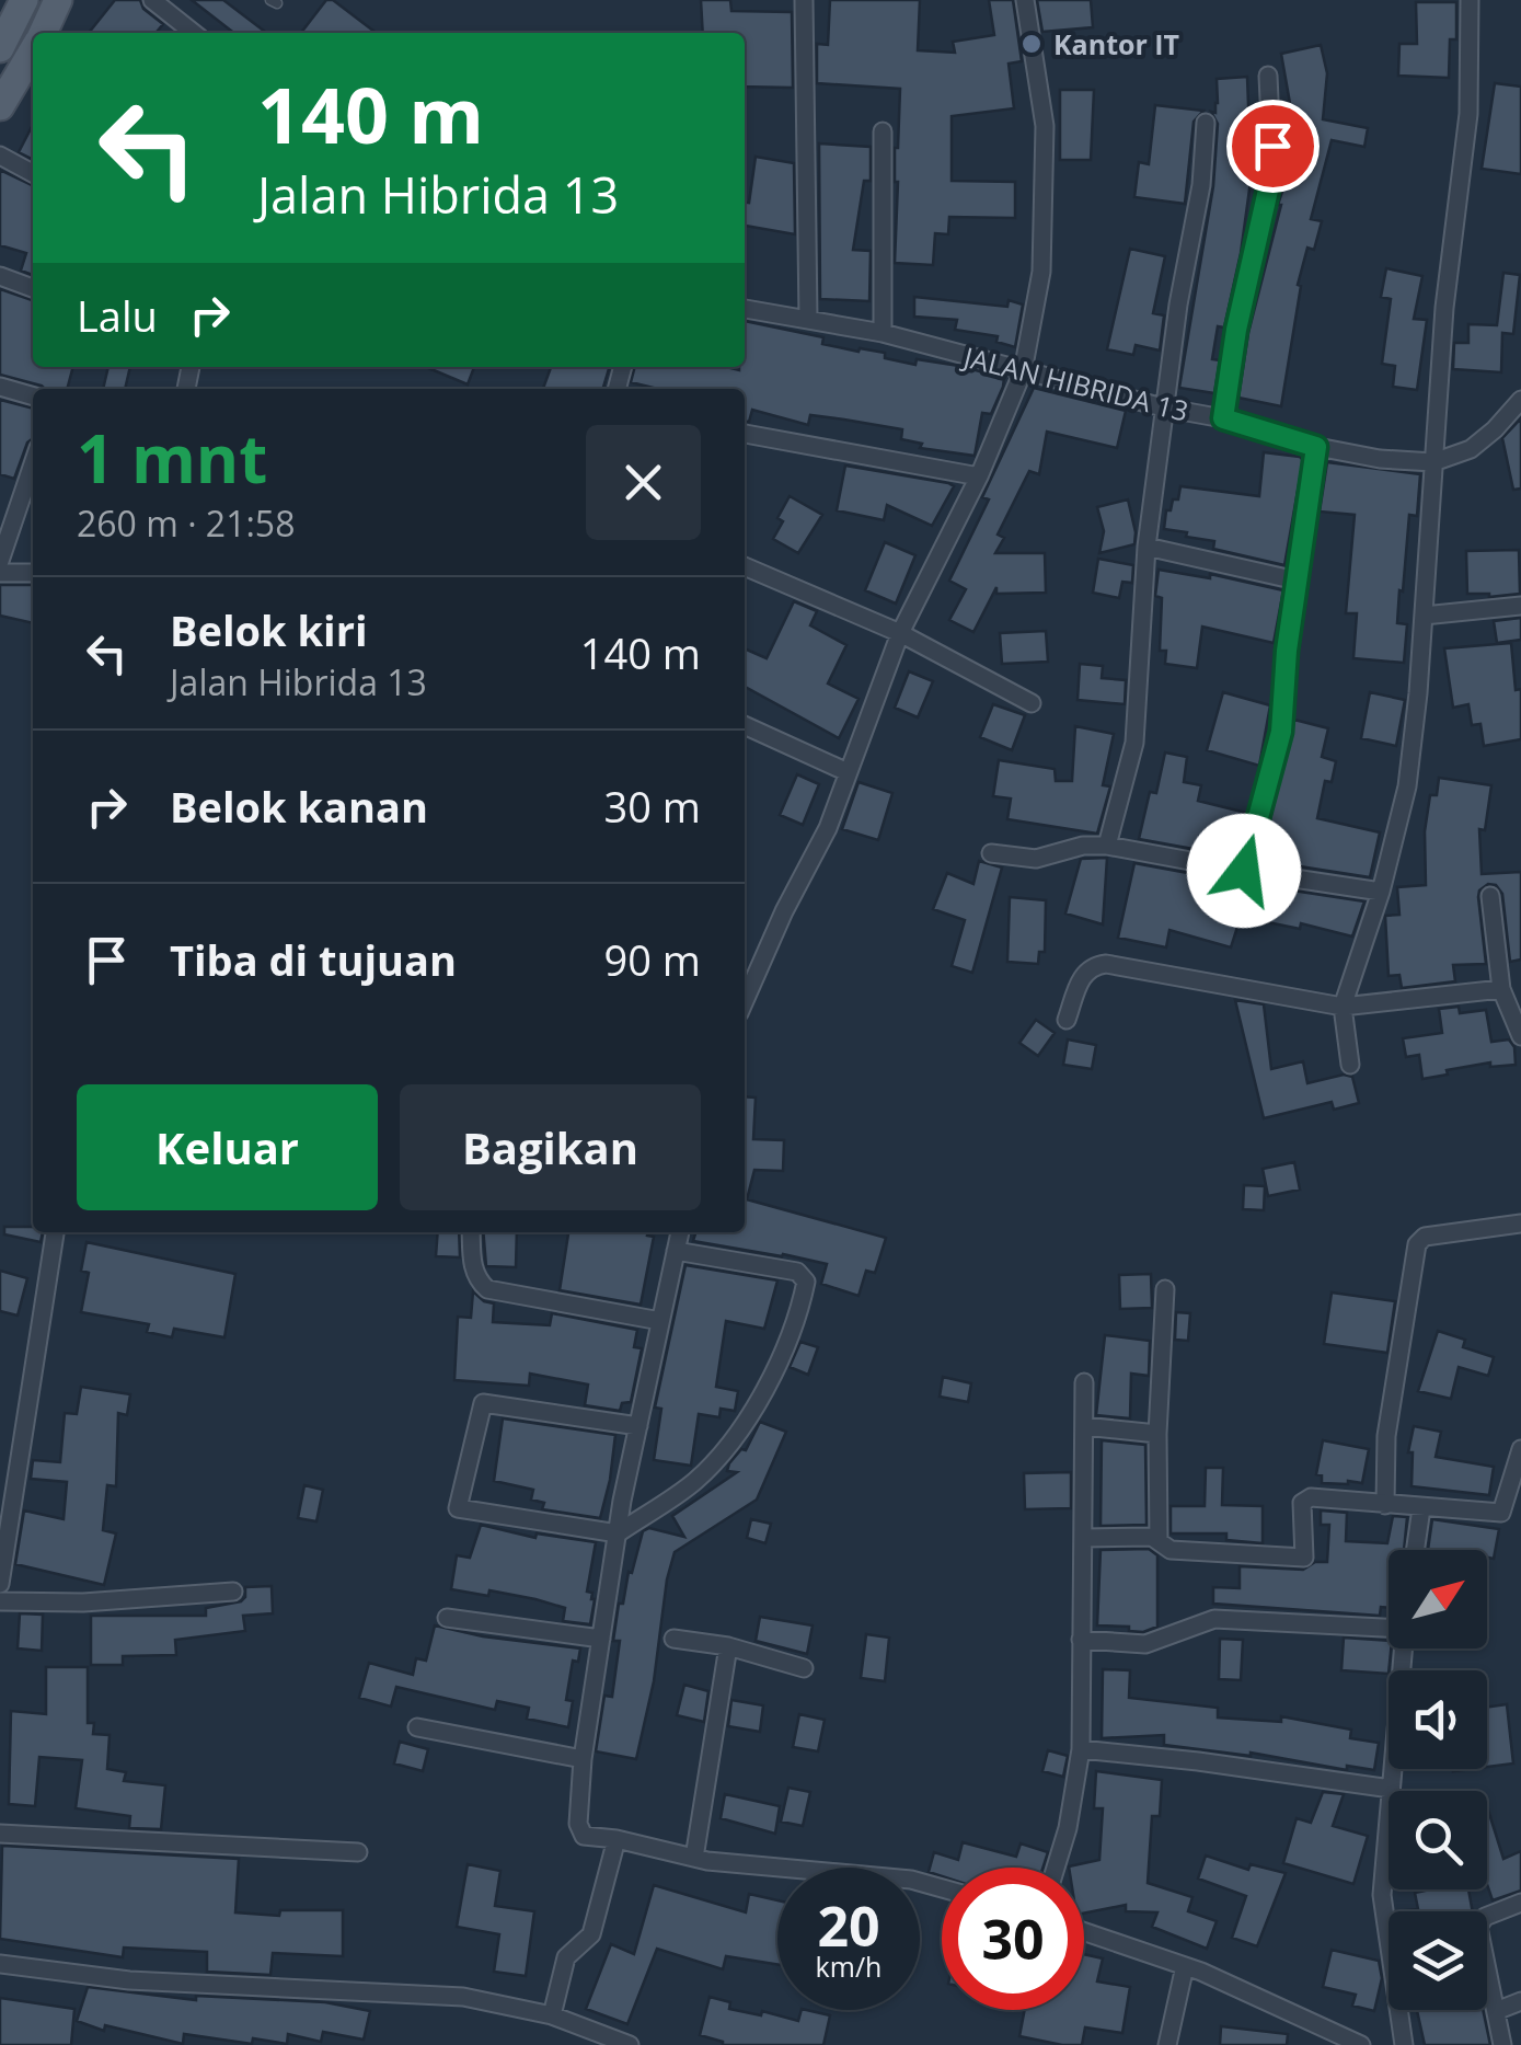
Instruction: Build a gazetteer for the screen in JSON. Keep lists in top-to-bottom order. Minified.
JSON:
{"streets":{"street":["JALAN HIBRIDA 13"]},"places":["Kantor IT"],"north":"top right","page":{"turn":["140 m","Jalan Hibrida 13"],"then":"Lalu","heading":["1 mnt","260 m · 21:58"],"list":[{"name":"Belok kiri","note":"Jalan Hibrida 13","value":"140 m"},{"name":"Belok kanan","value":"30 m"},{"name":"Tiba di tujuan","value":"90 m"}],"buttons":["Keluar","Bagikan"],"speed":"20 km/h","limit":"30"}}
